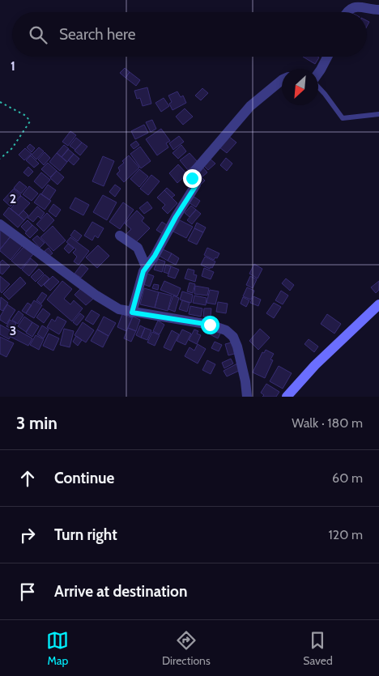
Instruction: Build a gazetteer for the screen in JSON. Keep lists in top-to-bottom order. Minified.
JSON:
{"north":"bottom left","page":{"search":"Search here","heading":["3 min","Walk · 180 m"],"list":[["Continue","60 m"],["Turn right","120 m"],"Arrive at destination"],"nav":["Map","Directions","Saved"]},"grid":{"rows":["1","2","3"]}}
